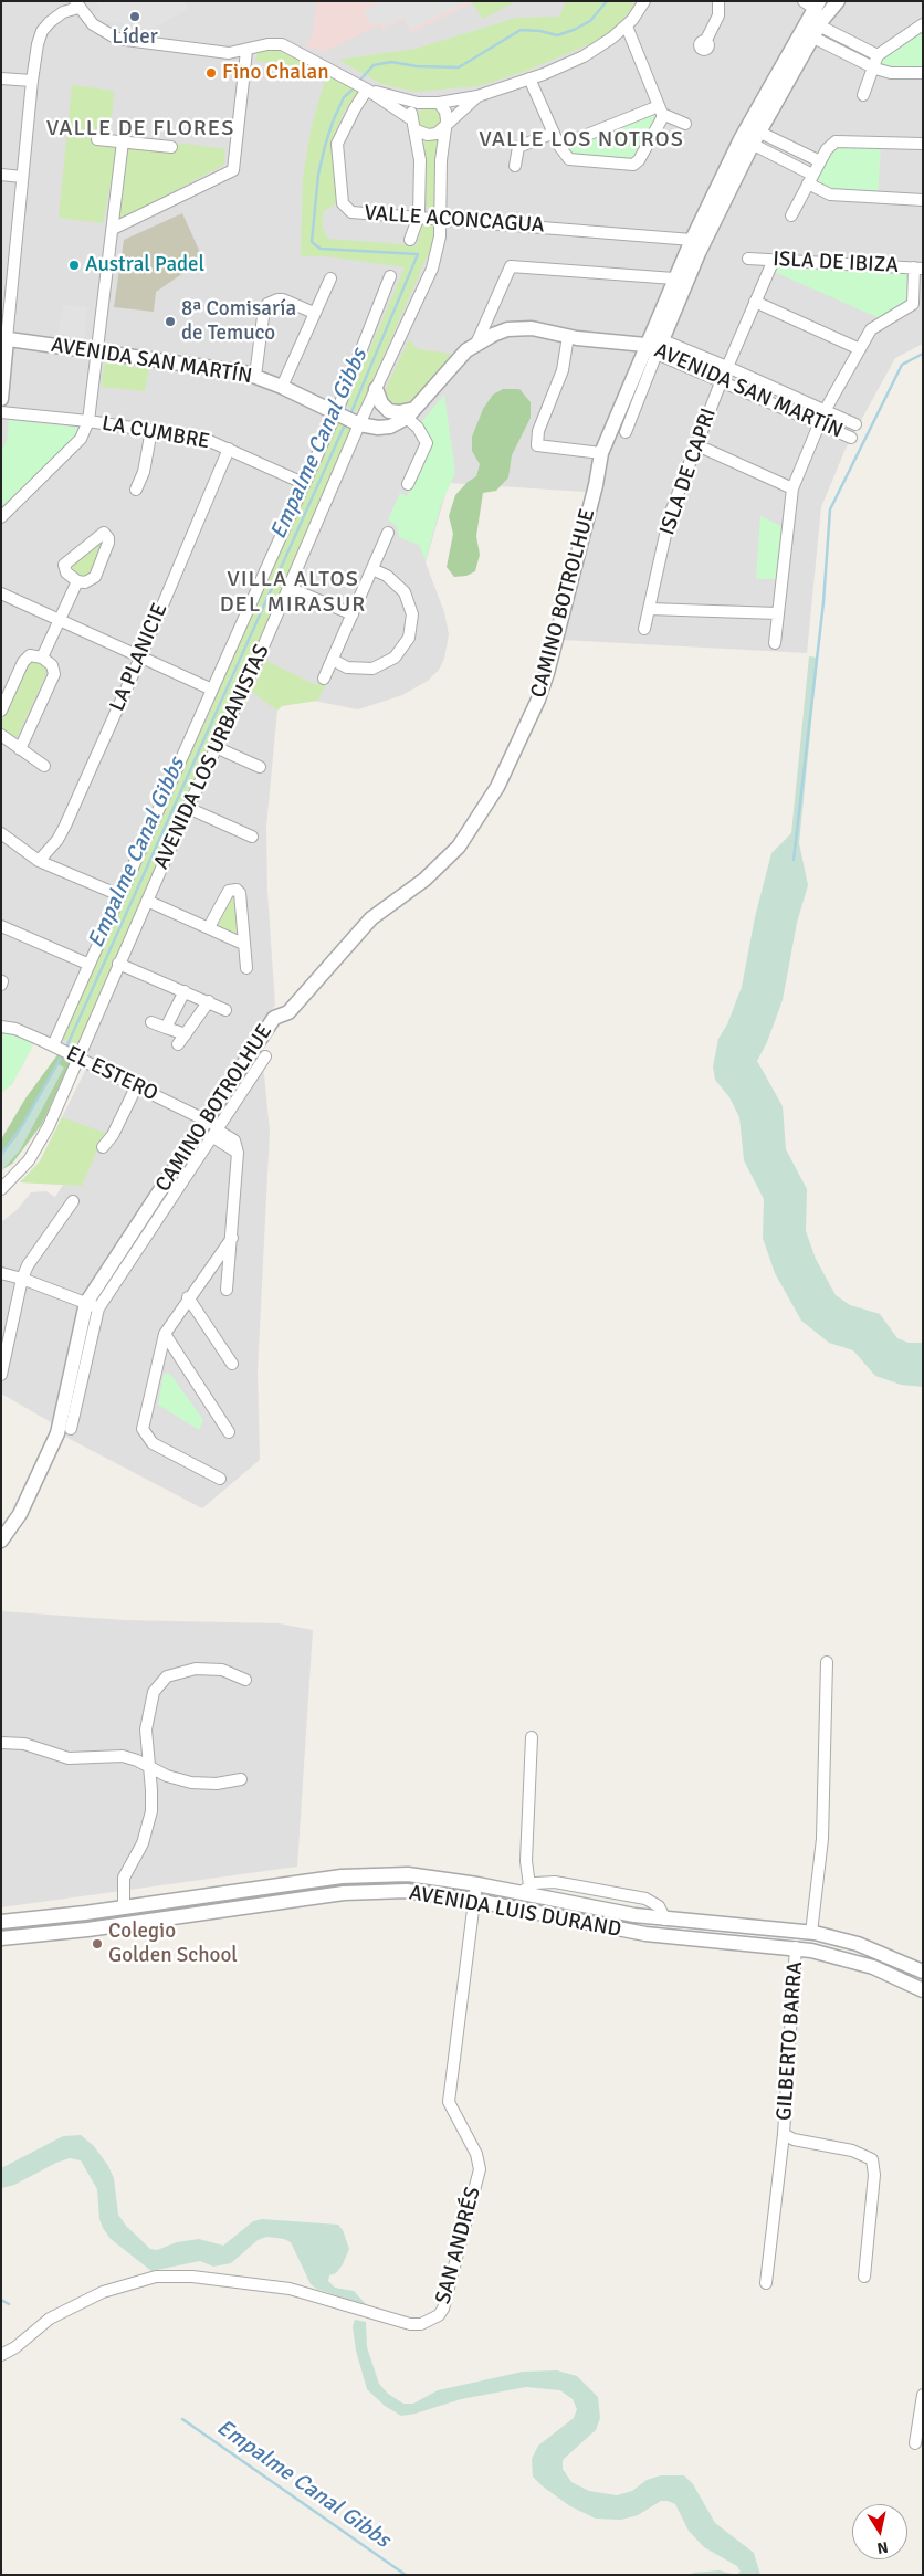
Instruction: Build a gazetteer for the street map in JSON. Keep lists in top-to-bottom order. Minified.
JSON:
{"streets":{"street":["VALLE ACONCAGUA","ISLA DE IBIZA","AVENIDA SAN MARTÍN","LA CUMBRE","ISLA DE CAPRI","CAMINO BOTROLHUE","LA PLANICIE","AVENIDA LOS URBANISTAS","EL ESTERO","AVENIDA LUIS DURAND","GILBERTO BARRA","SAN ANDRÉS"]},"crossings":[["VALLE ACONCAGUA","CAMINO BOTROLHUE"],["VALLE ACONCAGUA","AVENIDA LOS URBANISTAS"],["ISLA DE IBIZA","ISLA DE CAPRI"],["AVENIDA SAN MARTÍN","ISLA DE CAPRI"],["AVENIDA SAN MARTÍN","CAMINO BOTROLHUE"],["AVENIDA SAN MARTÍN","AVENIDA LOS URBANISTAS"],["LA CUMBRE","LA PLANICIE"],["LA CUMBRE","AVENIDA LOS URBANISTAS"],["CAMINO BOTROLHUE","EL ESTERO"],["AVENIDA LOS URBANISTAS","EL ESTERO"],["AVENIDA LUIS DURAND","GILBERTO BARRA"],["AVENIDA LUIS DURAND","SAN ANDRÉS"]],"districts":["VALLE DE FLORES","VALLE LOS NOTROS","VILLA ALTOS DEL MIRASUR"],"water":["Empalme Canal Gibbs"],"places":["Líder","Fino Chalan","Austral Padel","8ª Comisaría de Temuco","Colegio Golden School"],"north":"bottom"}
